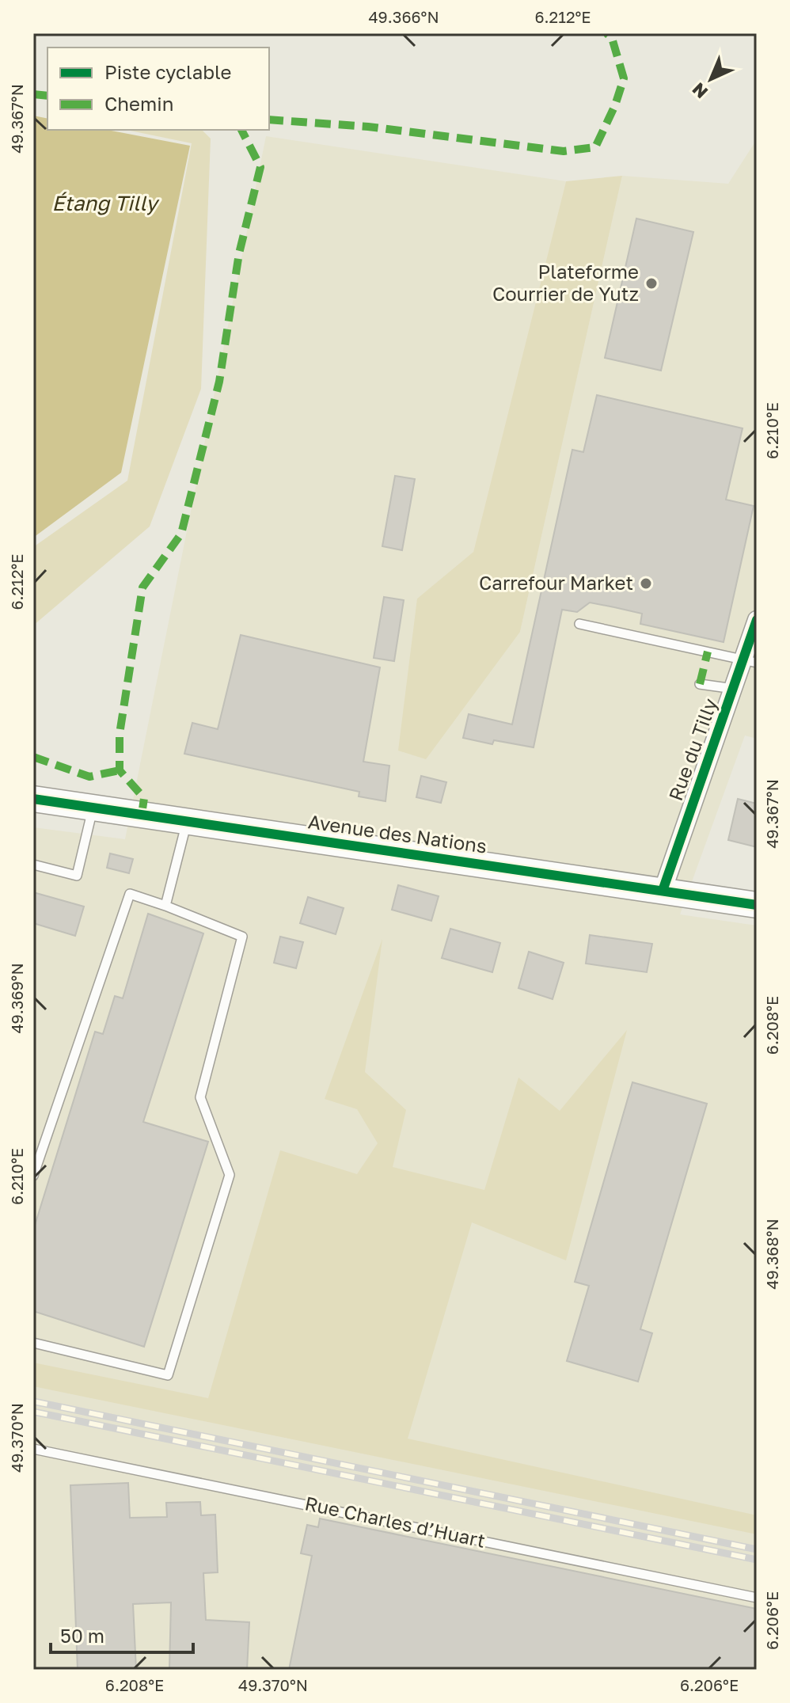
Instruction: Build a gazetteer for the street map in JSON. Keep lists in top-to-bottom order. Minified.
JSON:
{"streets":{"main road":["Avenue des Nations"],"street":["Rue du Tilly"],"lane":["Rue Charles d’Huart"]},"crossings":[["Rue du Tilly","Avenue des Nations"]],"water":["Étang Tilly"],"places":["Plateforme Courrier de Yutz","Carrefour Market"],"legend":["Piste cyclable","Chemin"],"scale_bar":"50 m","north":"bottom left","coordinates":["49.366°N","6.212°E","49.367°N","6.210°E","49.369°N","6.208°E","49.368°N","49.370°N","6.206°E"]}
